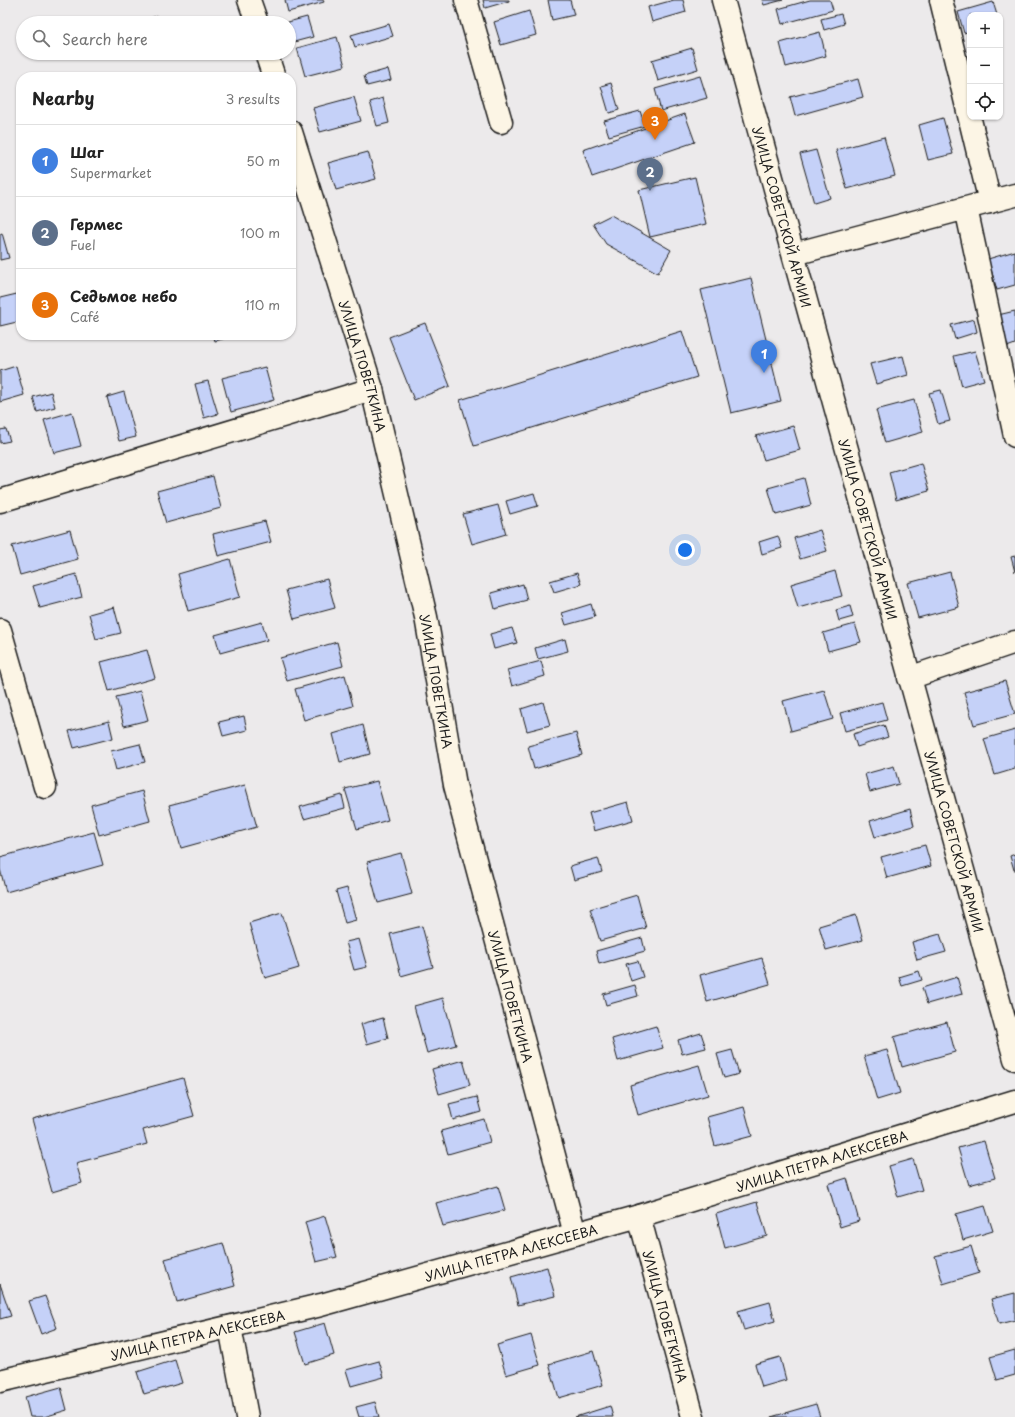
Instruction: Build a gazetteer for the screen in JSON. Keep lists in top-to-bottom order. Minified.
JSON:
{"streets":{"street":["УЛИЦА СОВЕТСКОЙ АРМИИ","УЛИЦА ПОВЕТКИНА","УЛИЦА ПЕТРА АЛЕКСЕЕВА"]},"crossings":[["УЛИЦА ПОВЕТКИНА","УЛИЦА ПЕТРА АЛЕКСЕЕВА"]],"page":{"map_buttons":["+","−"],"search":"Search here","heading":["Nearby","3 results"],"pins":["3","2","1"],"list":[{"mark":"1","name":"Шаг","note":"Supermarket","value":"50 m"},{"mark":"2","name":"Гермес","note":"Fuel","value":"100 m"},{"mark":"3","name":"Седьмое небо","note":"Café","value":"110 m"}]}}
